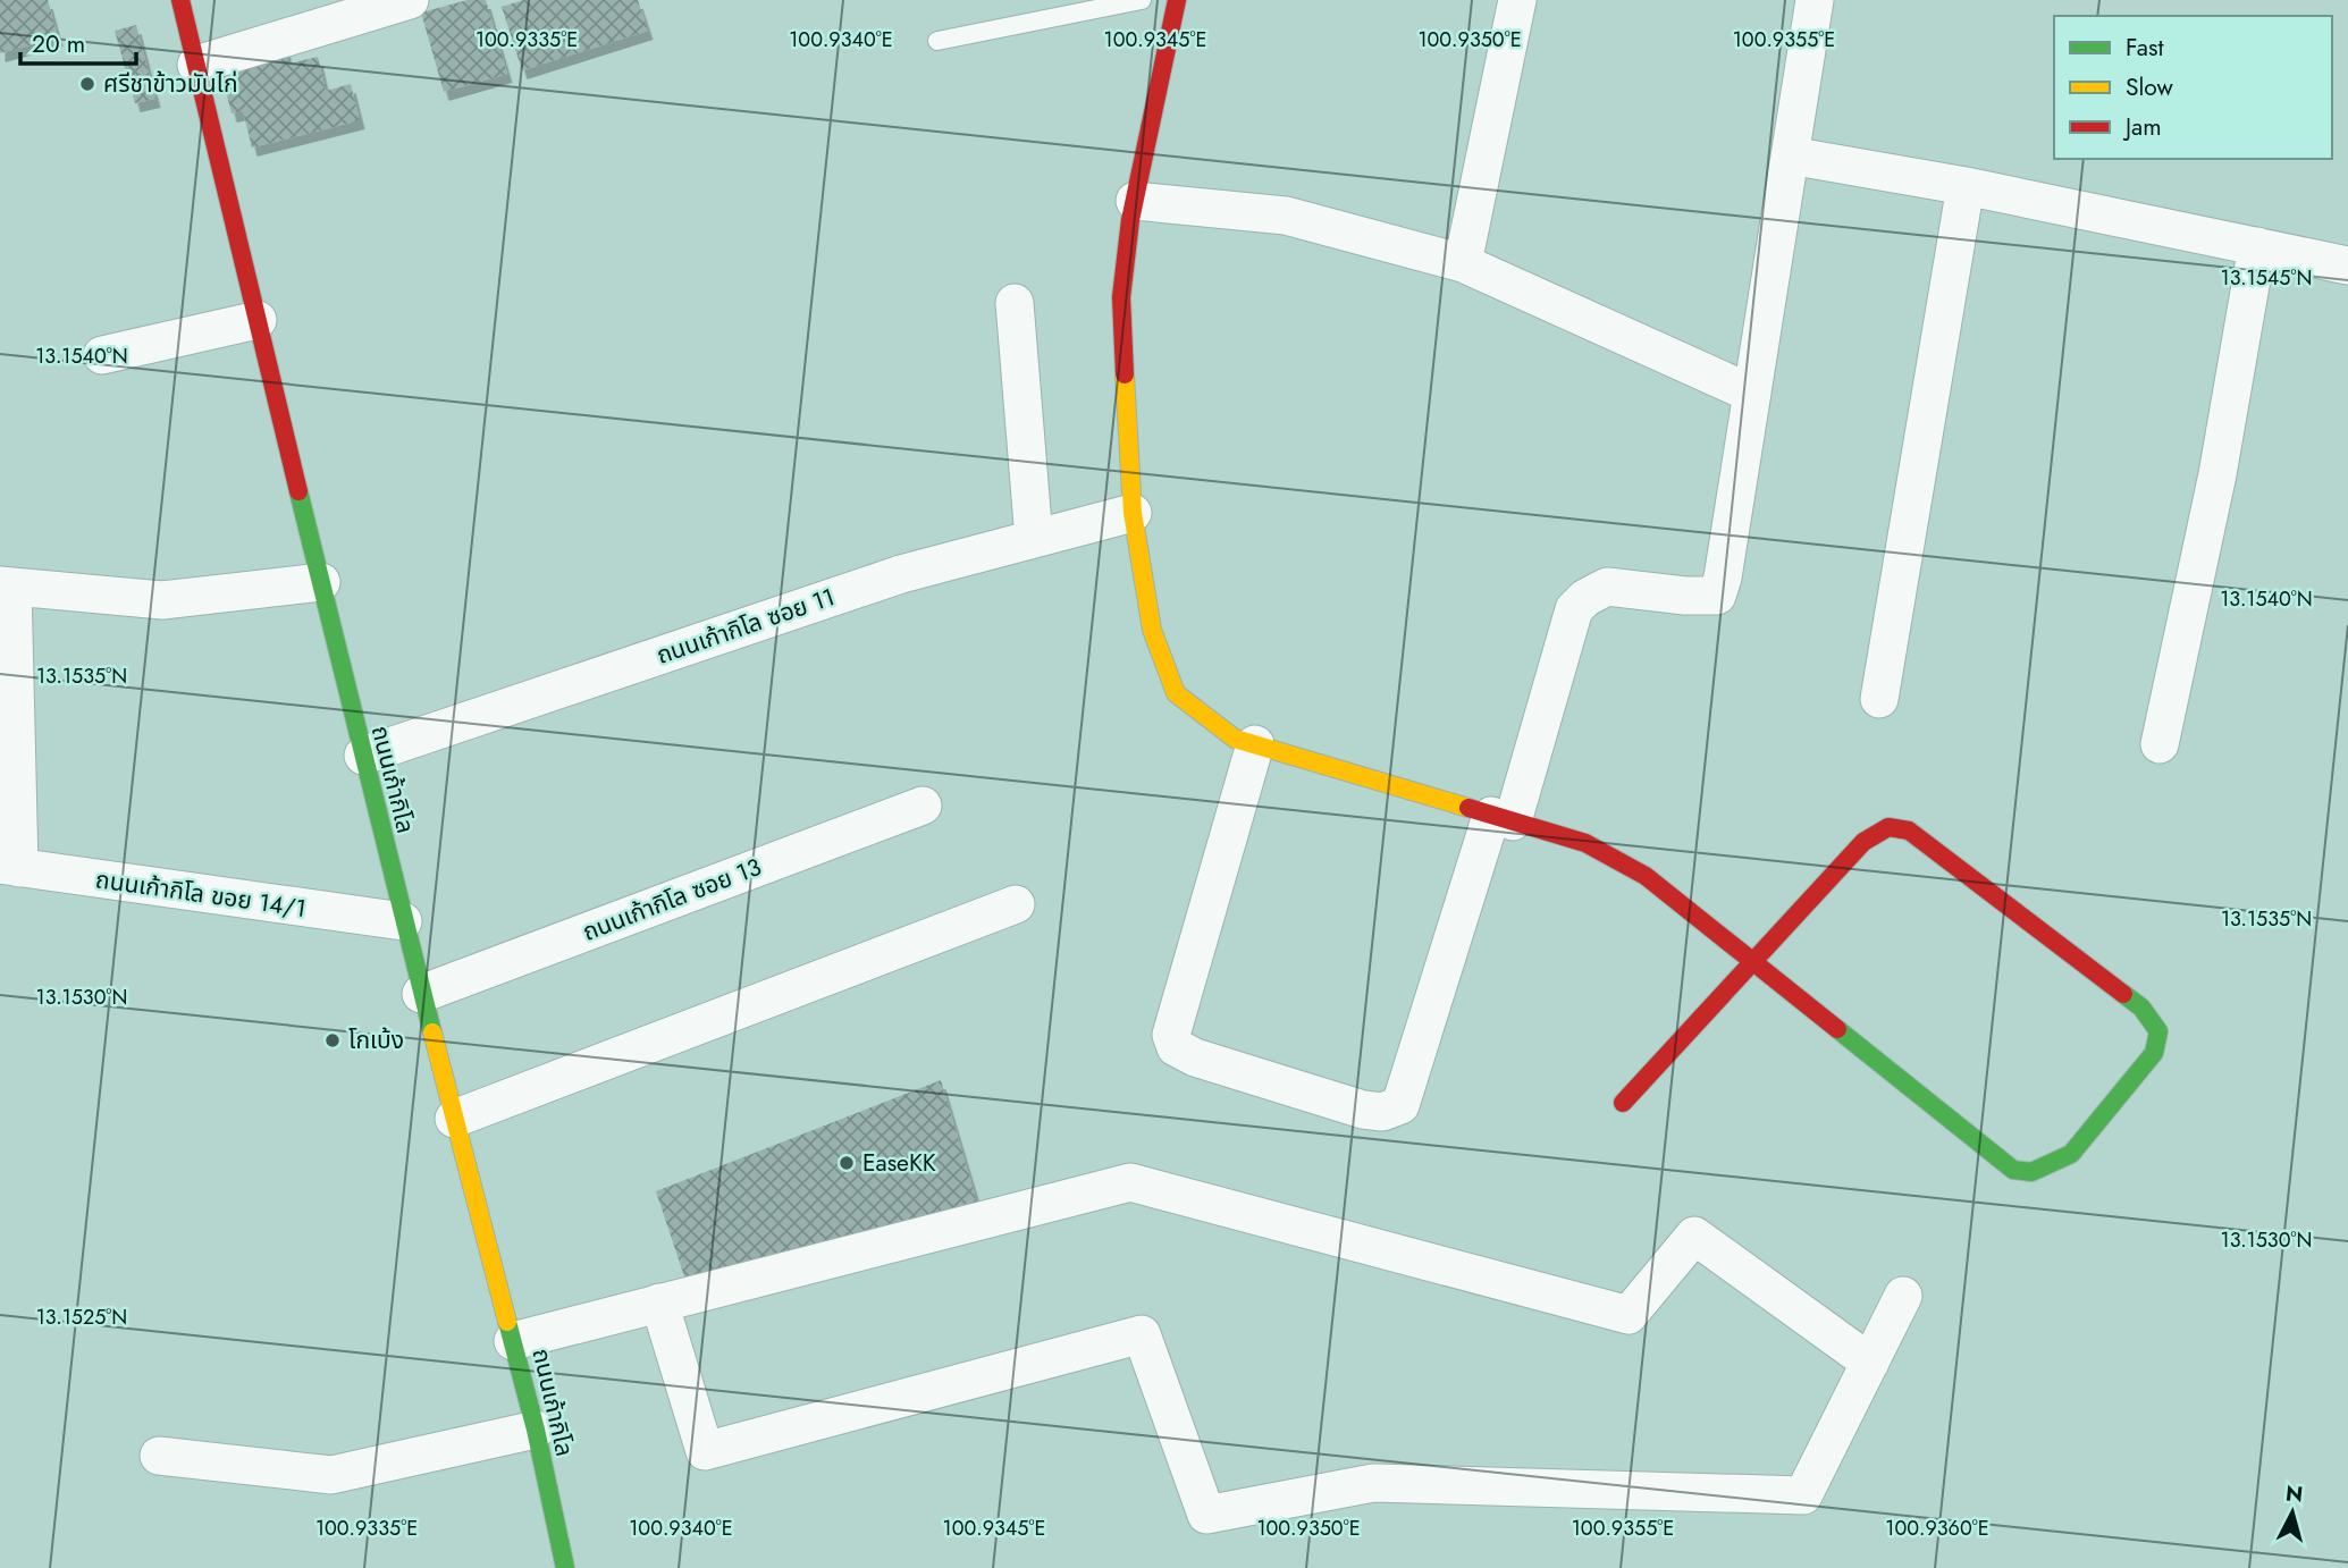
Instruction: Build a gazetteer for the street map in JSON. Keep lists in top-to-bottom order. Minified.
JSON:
{"streets":{"street":["ถนนเก้ากิโล ซอย 11","ถนนเก้ากิโล","ถนนเก้ากิโล ขอย 14/1","ถนนเก้ากิโล ซอย 13"]},"crossings":[["ถนนเก้ากิโล ซอย 11","ถนนเก้ากิโล"],["ถนนเก้ากิโล","ถนนเก้ากิโล ขอย 14/1"],["ถนนเก้ากิโล","ถนนเก้ากิโล ซอย 13"]],"places":["ศรีชาข้าวมันไก่","โกเบ้ง","EaseKK"],"legend":["Fast","Slow","Jam"],"scale_bar":"20 m","north":"top","coordinates":["100.9335°E","100.9340°E","100.9345°E","100.9350°E","100.9355°E","13.1545°N","13.1540°N","13.1535°N","13.1530°N","13.1525°N","100.9360°E"]}
